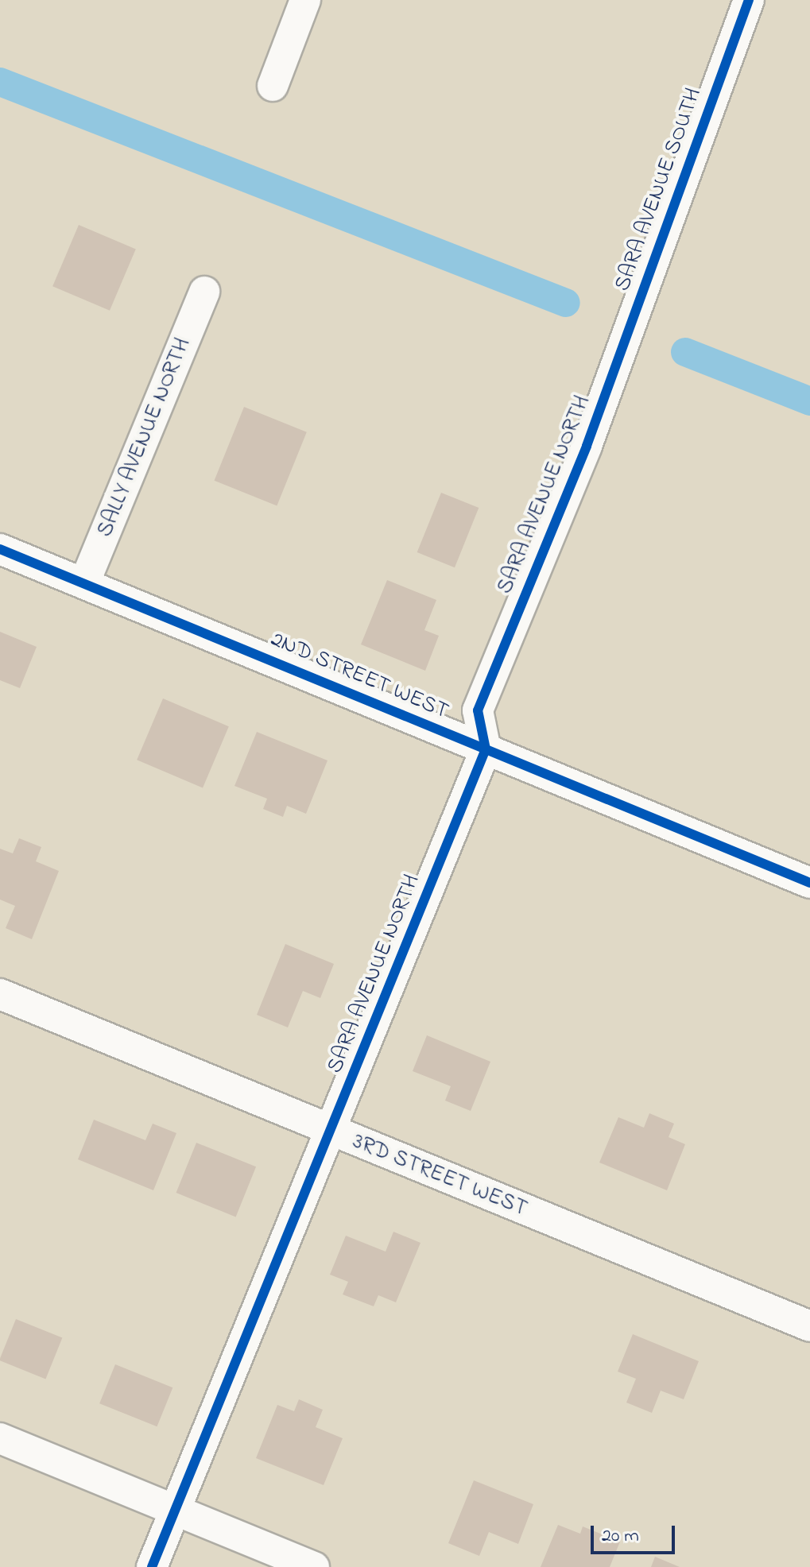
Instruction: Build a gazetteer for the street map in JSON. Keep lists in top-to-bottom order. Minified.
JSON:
{"streets":{"street":["SARA AVENUE SOUTH","SALLY AVENUE NORTH","SARA AVENUE NORTH","2ND STREET WEST","3RD STREET WEST"]},"crossings":[["SARA AVENUE SOUTH","SARA AVENUE NORTH"],["SALLY AVENUE NORTH","2ND STREET WEST"],["SARA AVENUE NORTH","2ND STREET WEST"],["SARA AVENUE NORTH","3RD STREET WEST"]],"scale_bar":"20 m"}
